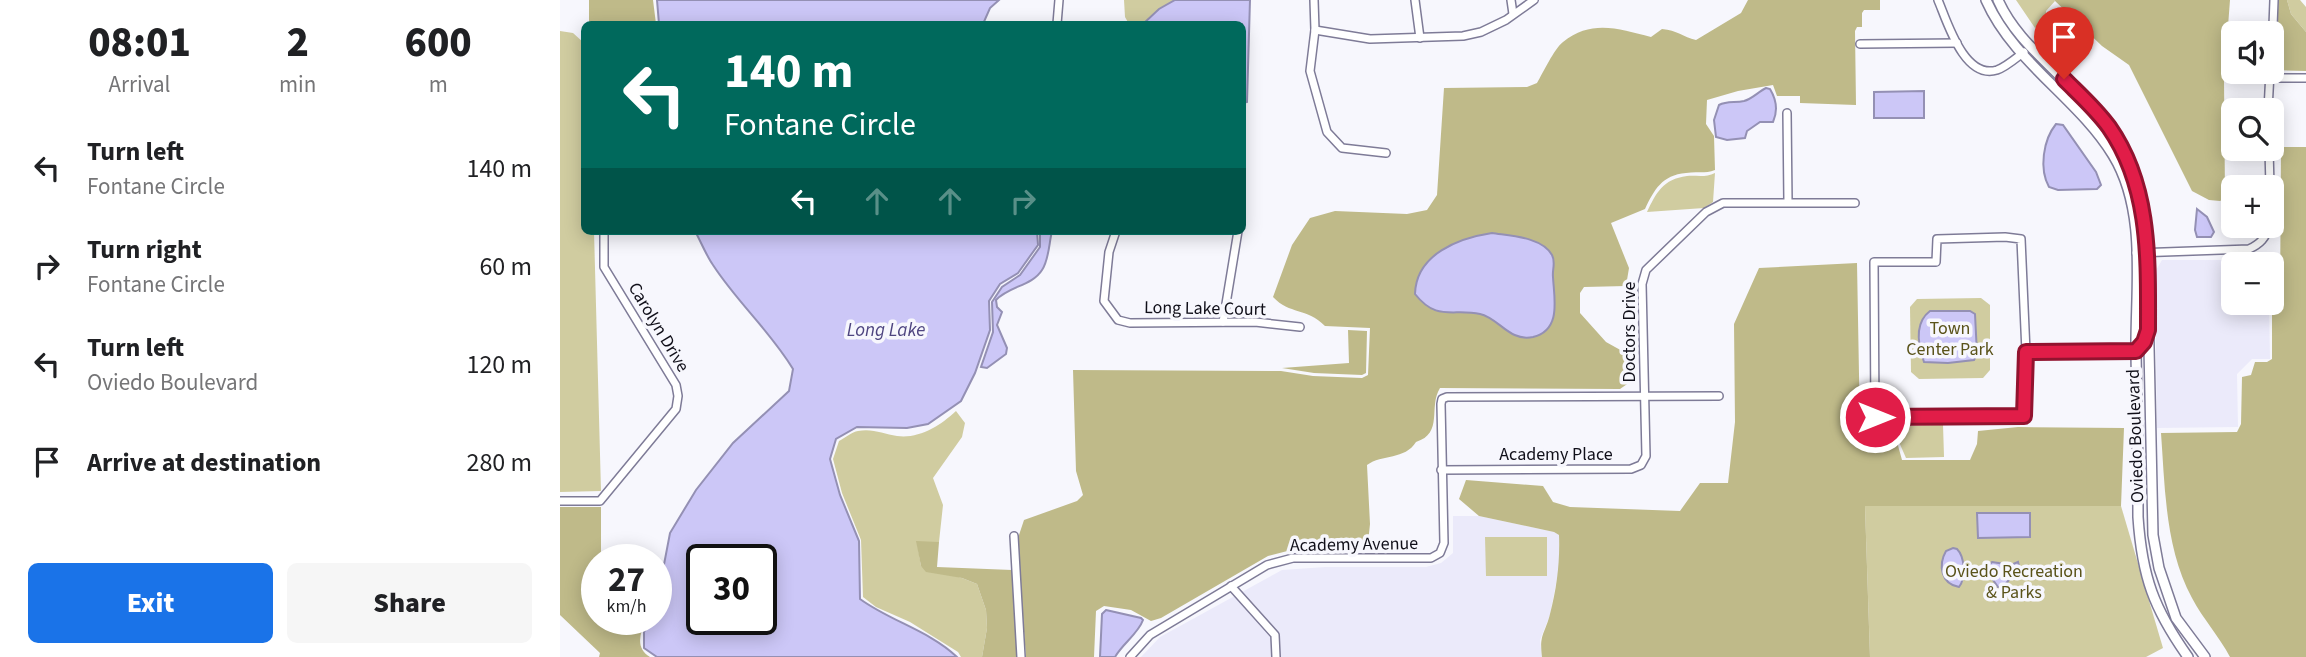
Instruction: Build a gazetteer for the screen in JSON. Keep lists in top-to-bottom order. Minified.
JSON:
{"streets":{"street":["Long Lake Court","Carolyn Drive","Doctors Drive","Oviedo Boulevard","Academy Place","Academy Avenue"]},"crossings":[["Doctors Drive","Academy Place"],["Doctors Drive","Academy Avenue"],["Academy Place","Academy Avenue"]],"water":["Long Lake"],"parks":["Town Center Park","Oviedo Recreation & Parks"],"page":{"eta":["08:01","Arrival","2","min","600","m"],"map_buttons":["+","−"],"turn":["140 m","Fontane Circle"],"list":[{"name":"Turn left","note":"Fontane Circle","value":"140 m"},{"name":"Turn right","note":"Fontane Circle","value":"60 m"},{"name":"Turn left","note":"Oviedo Boulevard","value":"120 m"},{"name":"Arrive at destination","value":"280 m"}],"speed":"27 km/h","limit":"30","buttons":["Exit","Share"]}}
